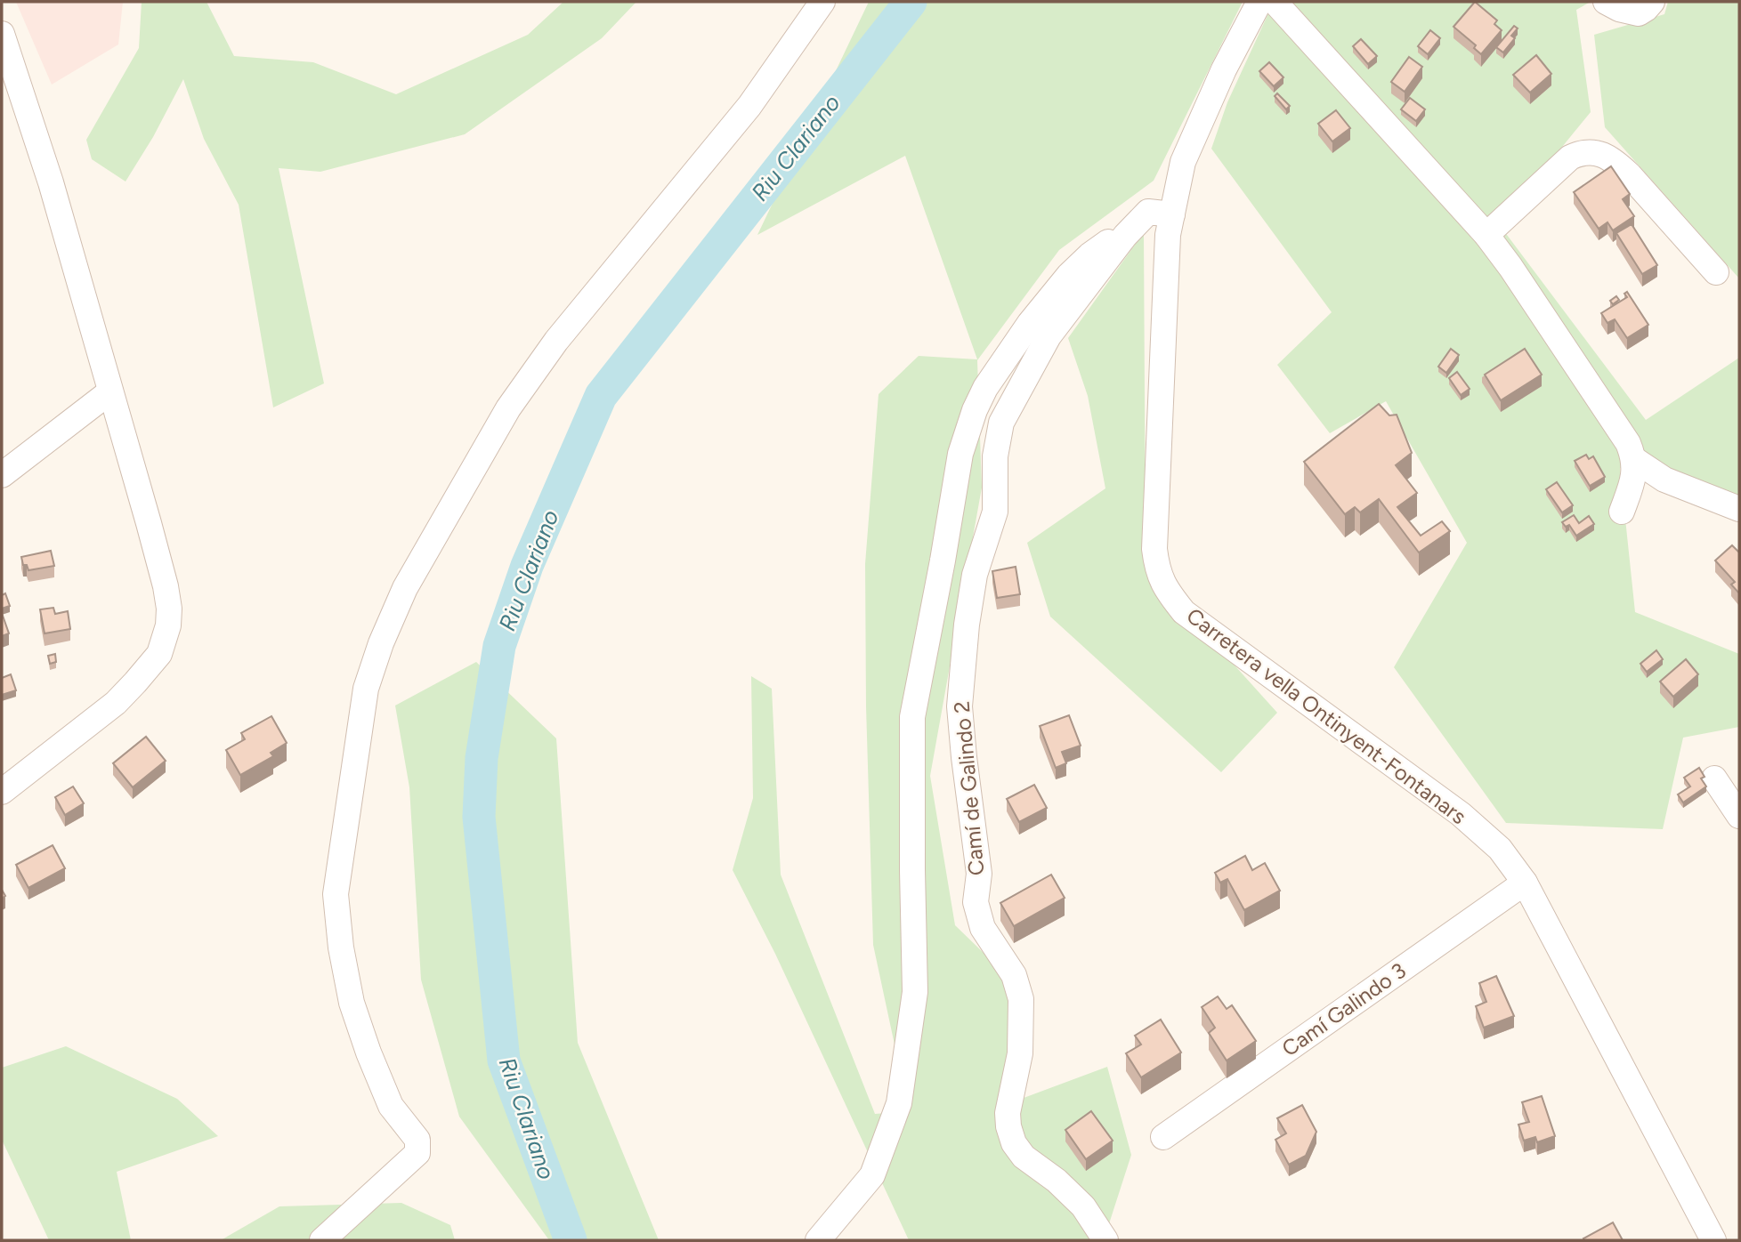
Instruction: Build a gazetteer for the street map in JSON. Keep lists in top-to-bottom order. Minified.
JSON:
{"streets":{"street":["Carretera vella Ontinyent-Fontanars","Camí de Galindo 2","Camí Galindo 3"]},"crossings":[["Carretera vella Ontinyent-Fontanars","Camí de Galindo 2"],["Carretera vella Ontinyent-Fontanars","Camí Galindo 3"]],"water":["Riu Clariano"]}
